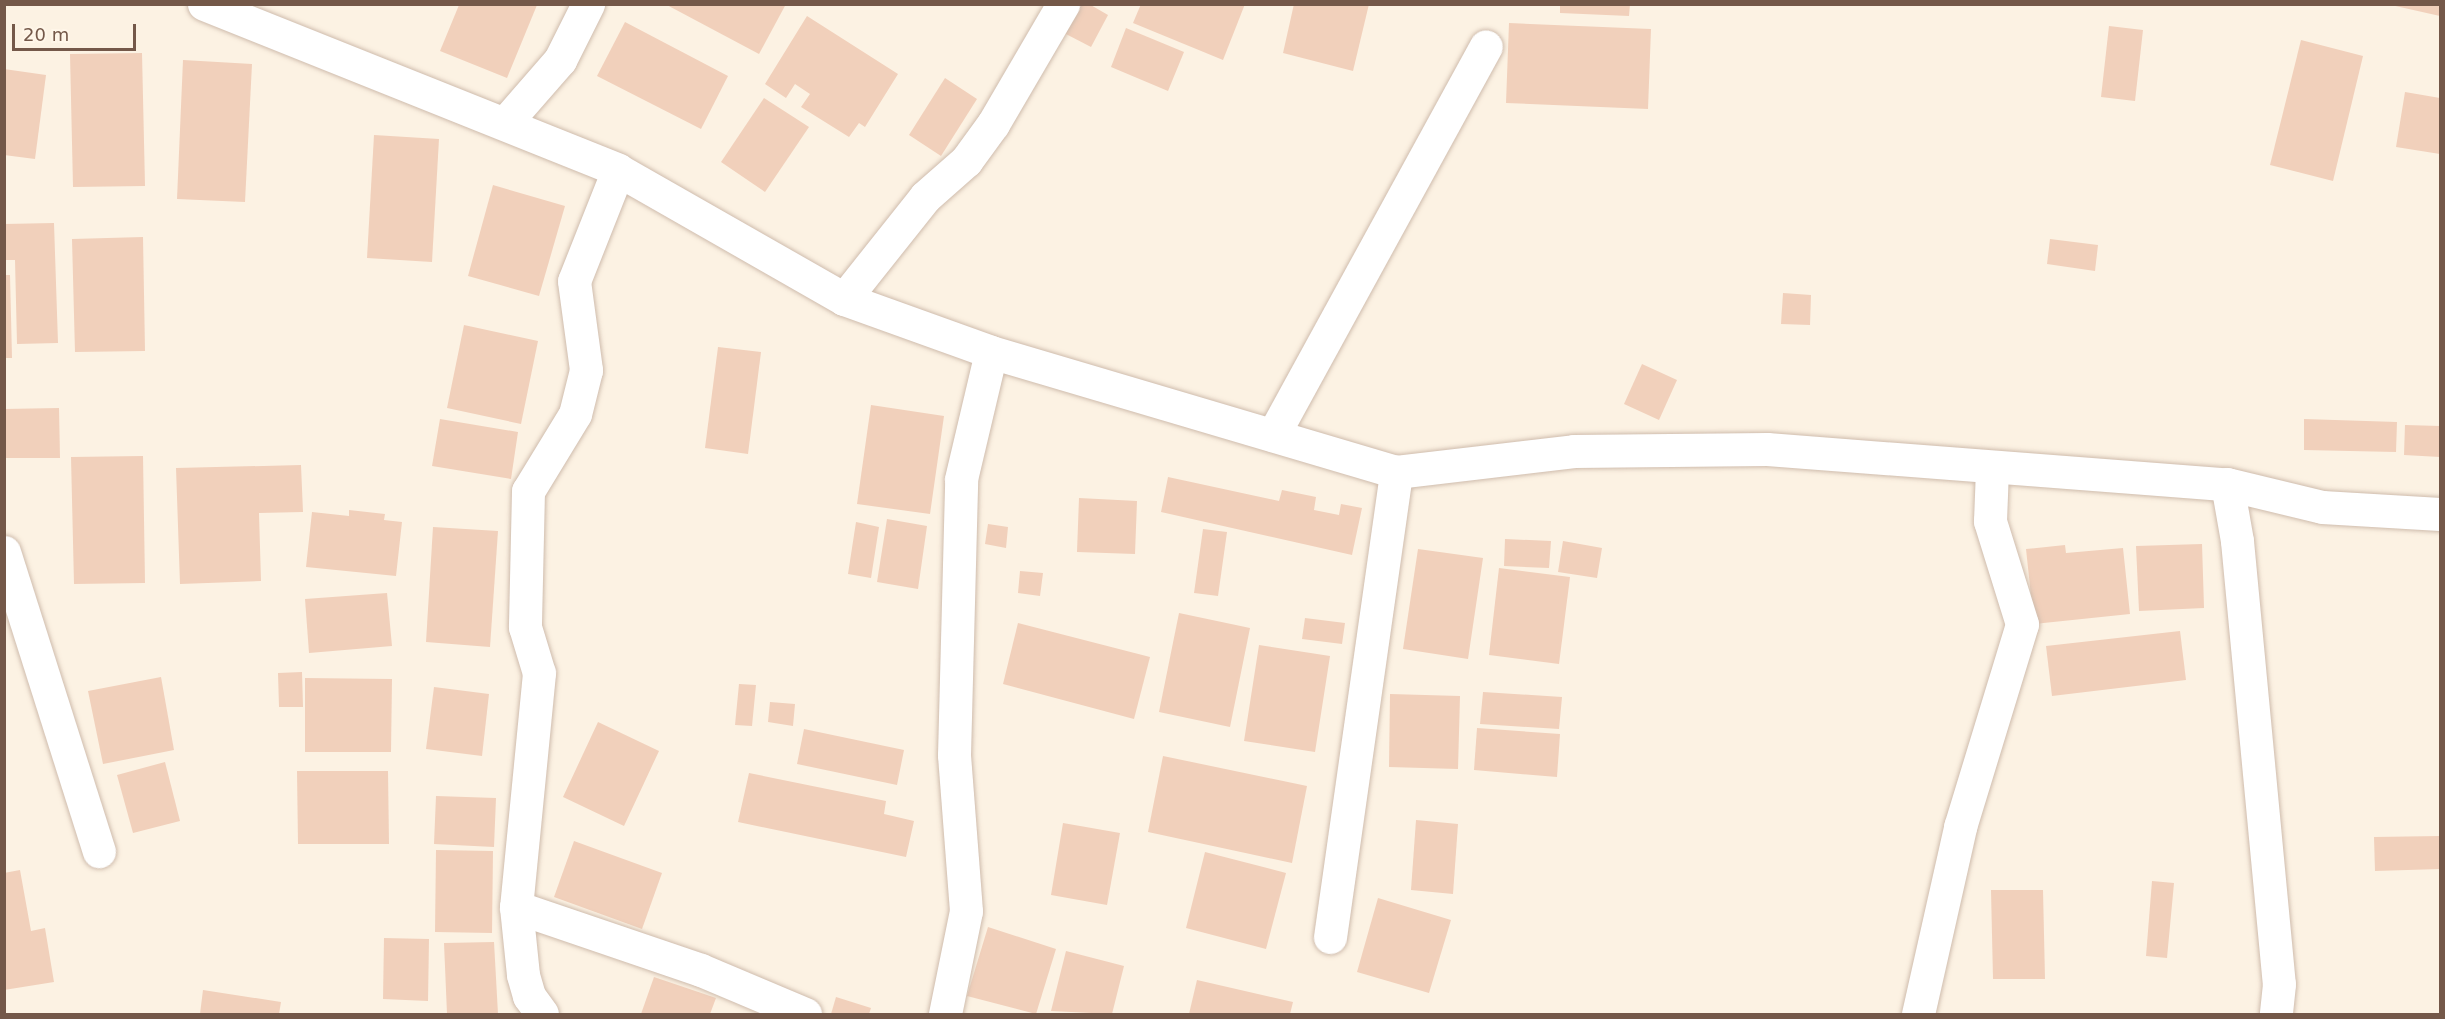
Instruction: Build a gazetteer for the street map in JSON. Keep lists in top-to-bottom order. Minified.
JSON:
{"scale_bar":"20 m"}
